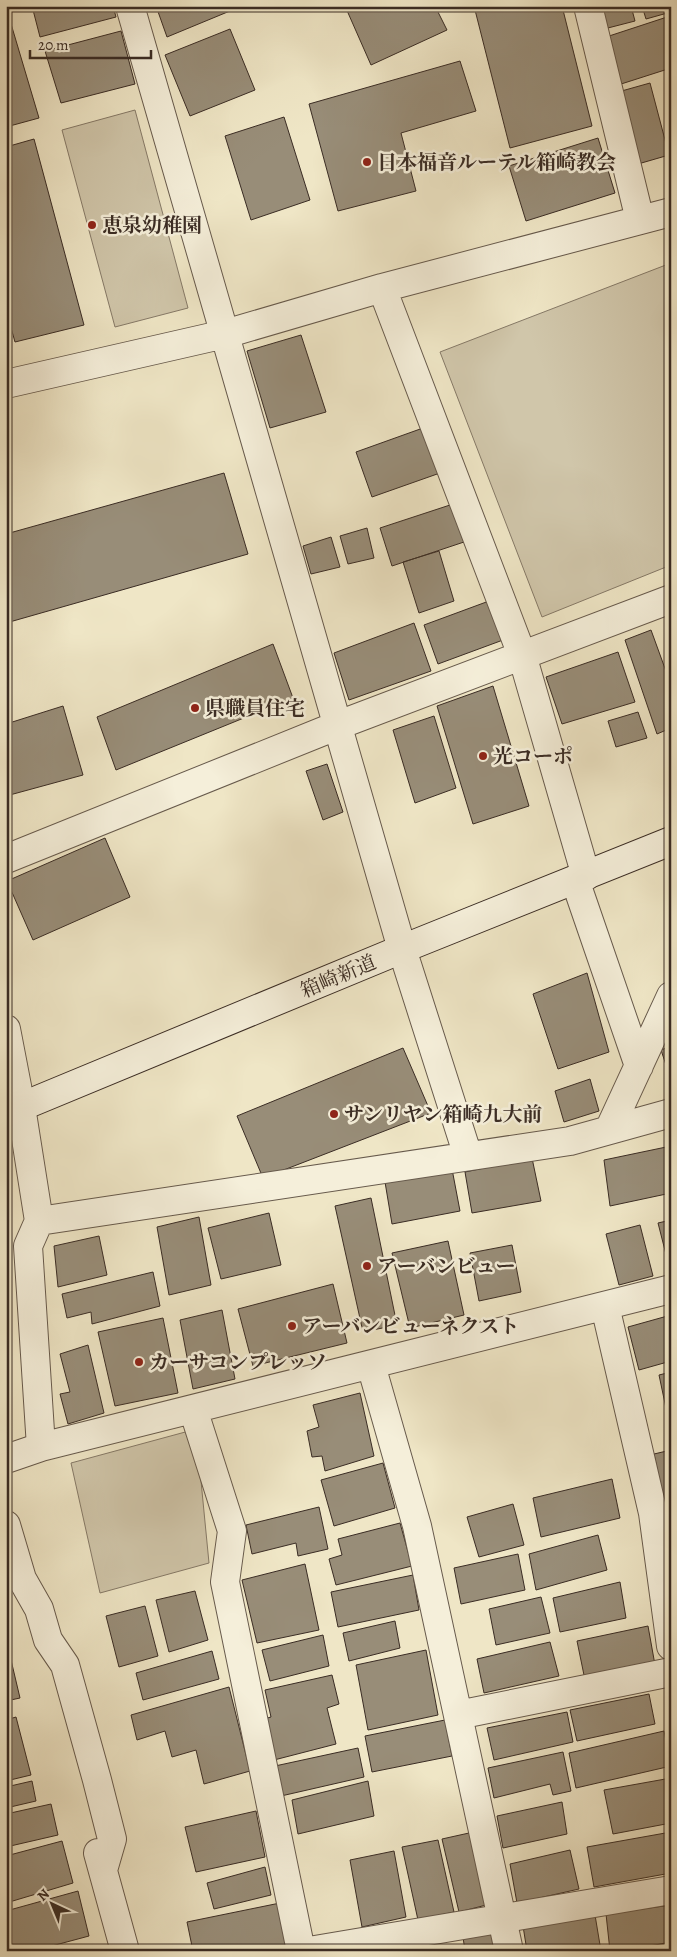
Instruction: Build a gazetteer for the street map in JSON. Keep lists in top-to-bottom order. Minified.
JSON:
{"streets":{"street":["箱崎新道"]},"places":["日本福音ルーテル箱崎教会","恵泉幼稚園","県職員住宅","光コーポ","サンリヤン箱崎九大前","アーバンビュー","アーバンビューネクスト","カーサコンプレッソ"],"scale_bar":"20 m","north":"top left"}
